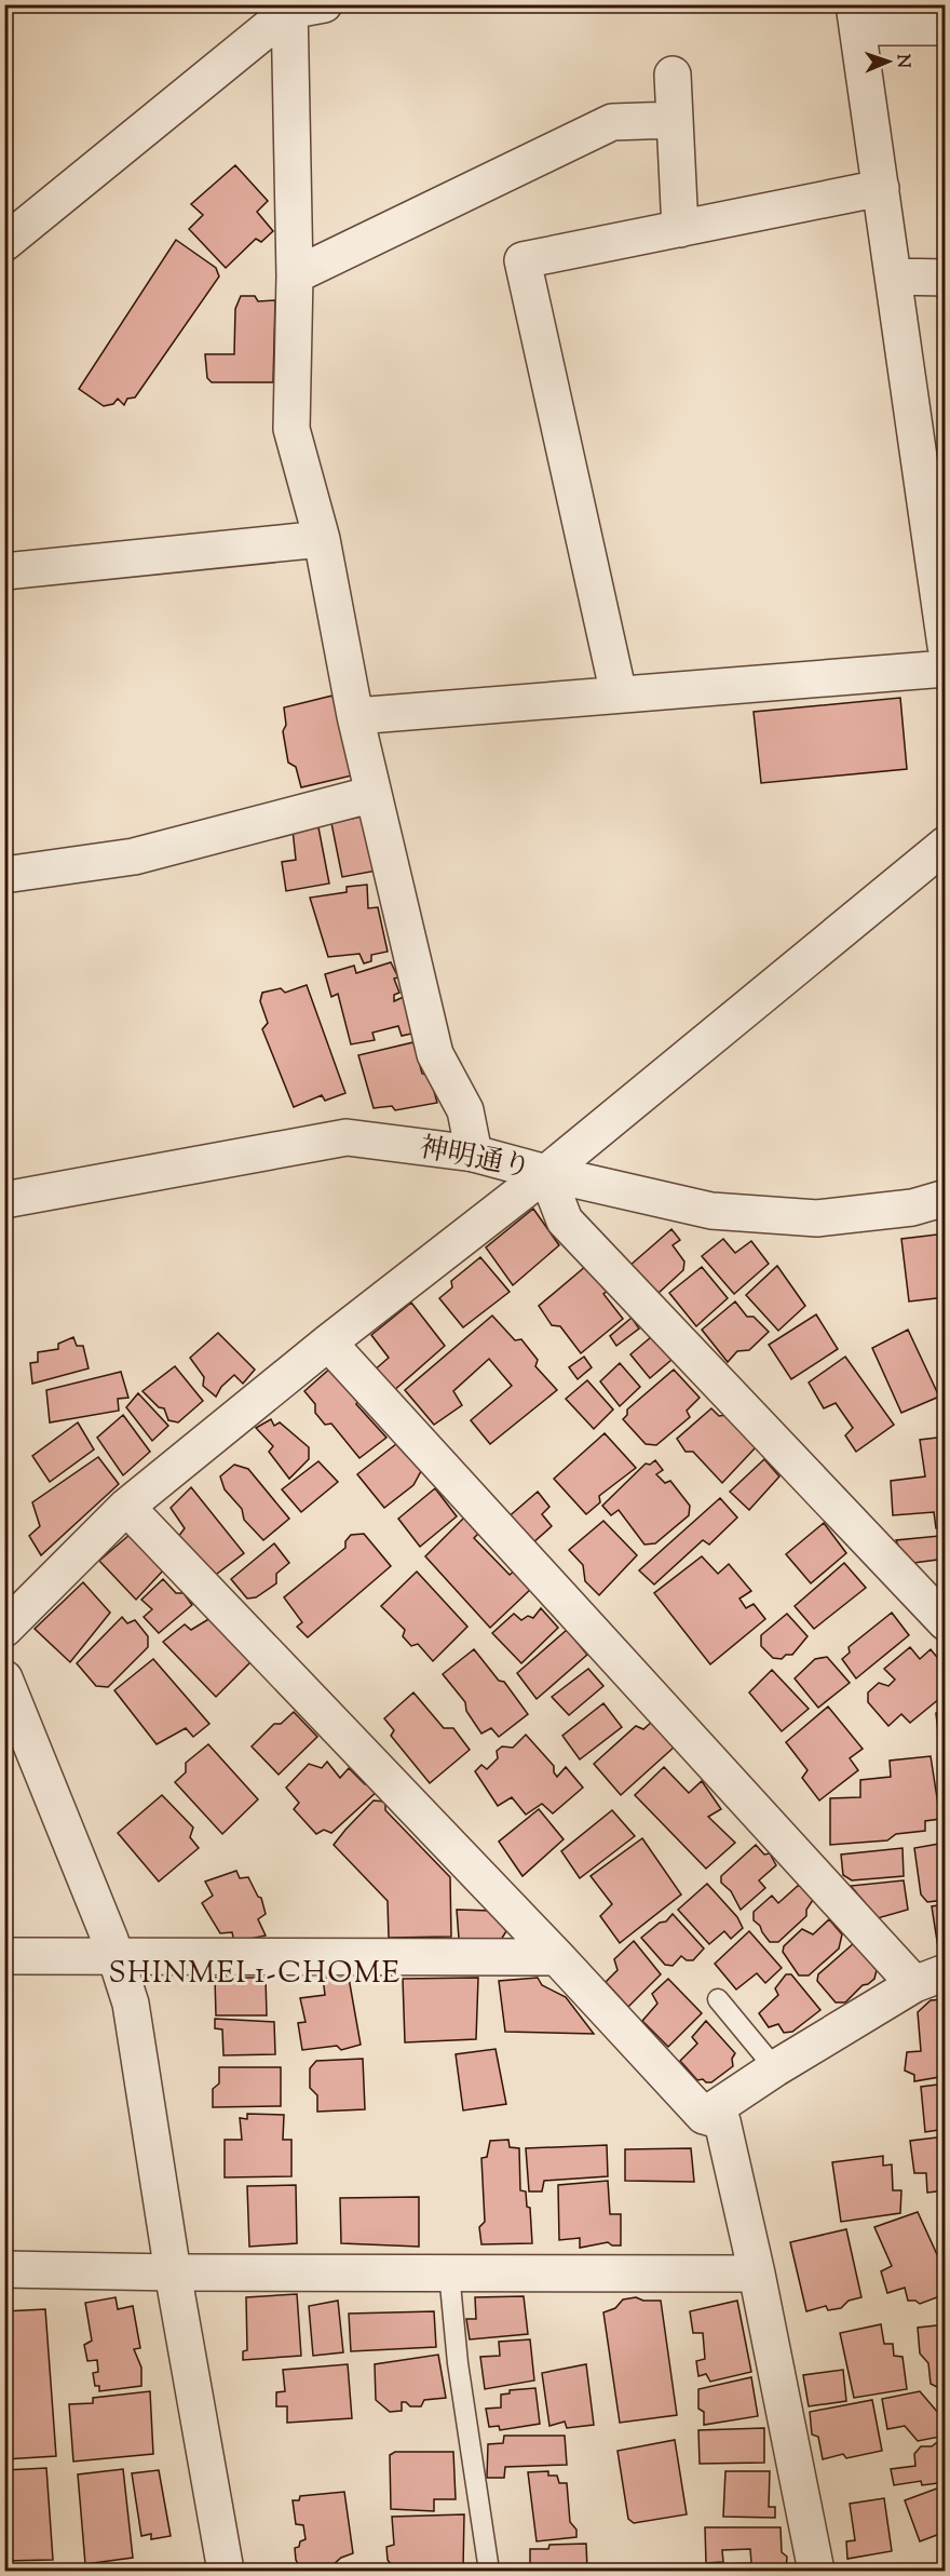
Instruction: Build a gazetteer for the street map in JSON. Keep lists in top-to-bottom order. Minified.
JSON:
{"streets":{"street":["神明通り"]},"districts":["SHINMEI 1-CHOME"],"north":"right"}
